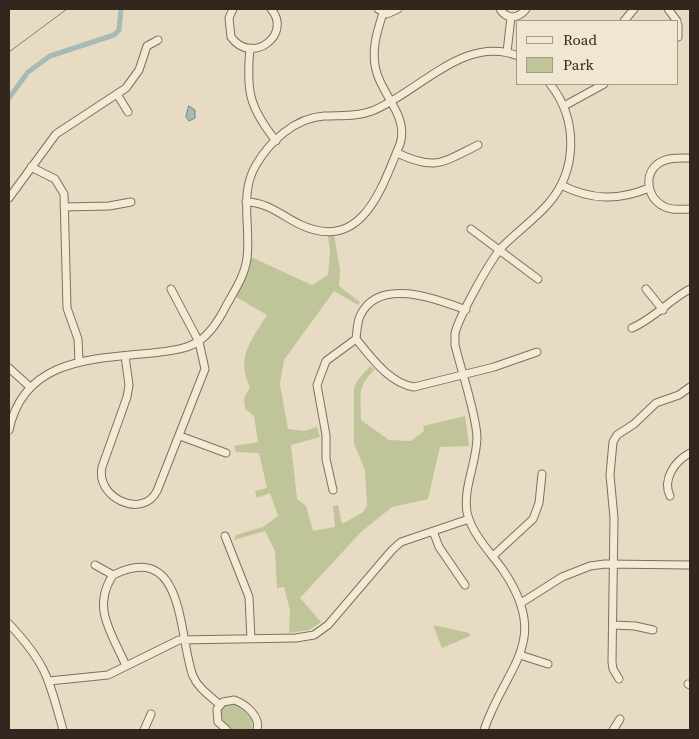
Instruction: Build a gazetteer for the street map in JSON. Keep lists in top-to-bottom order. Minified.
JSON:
{"legend":["Road","Park"]}
